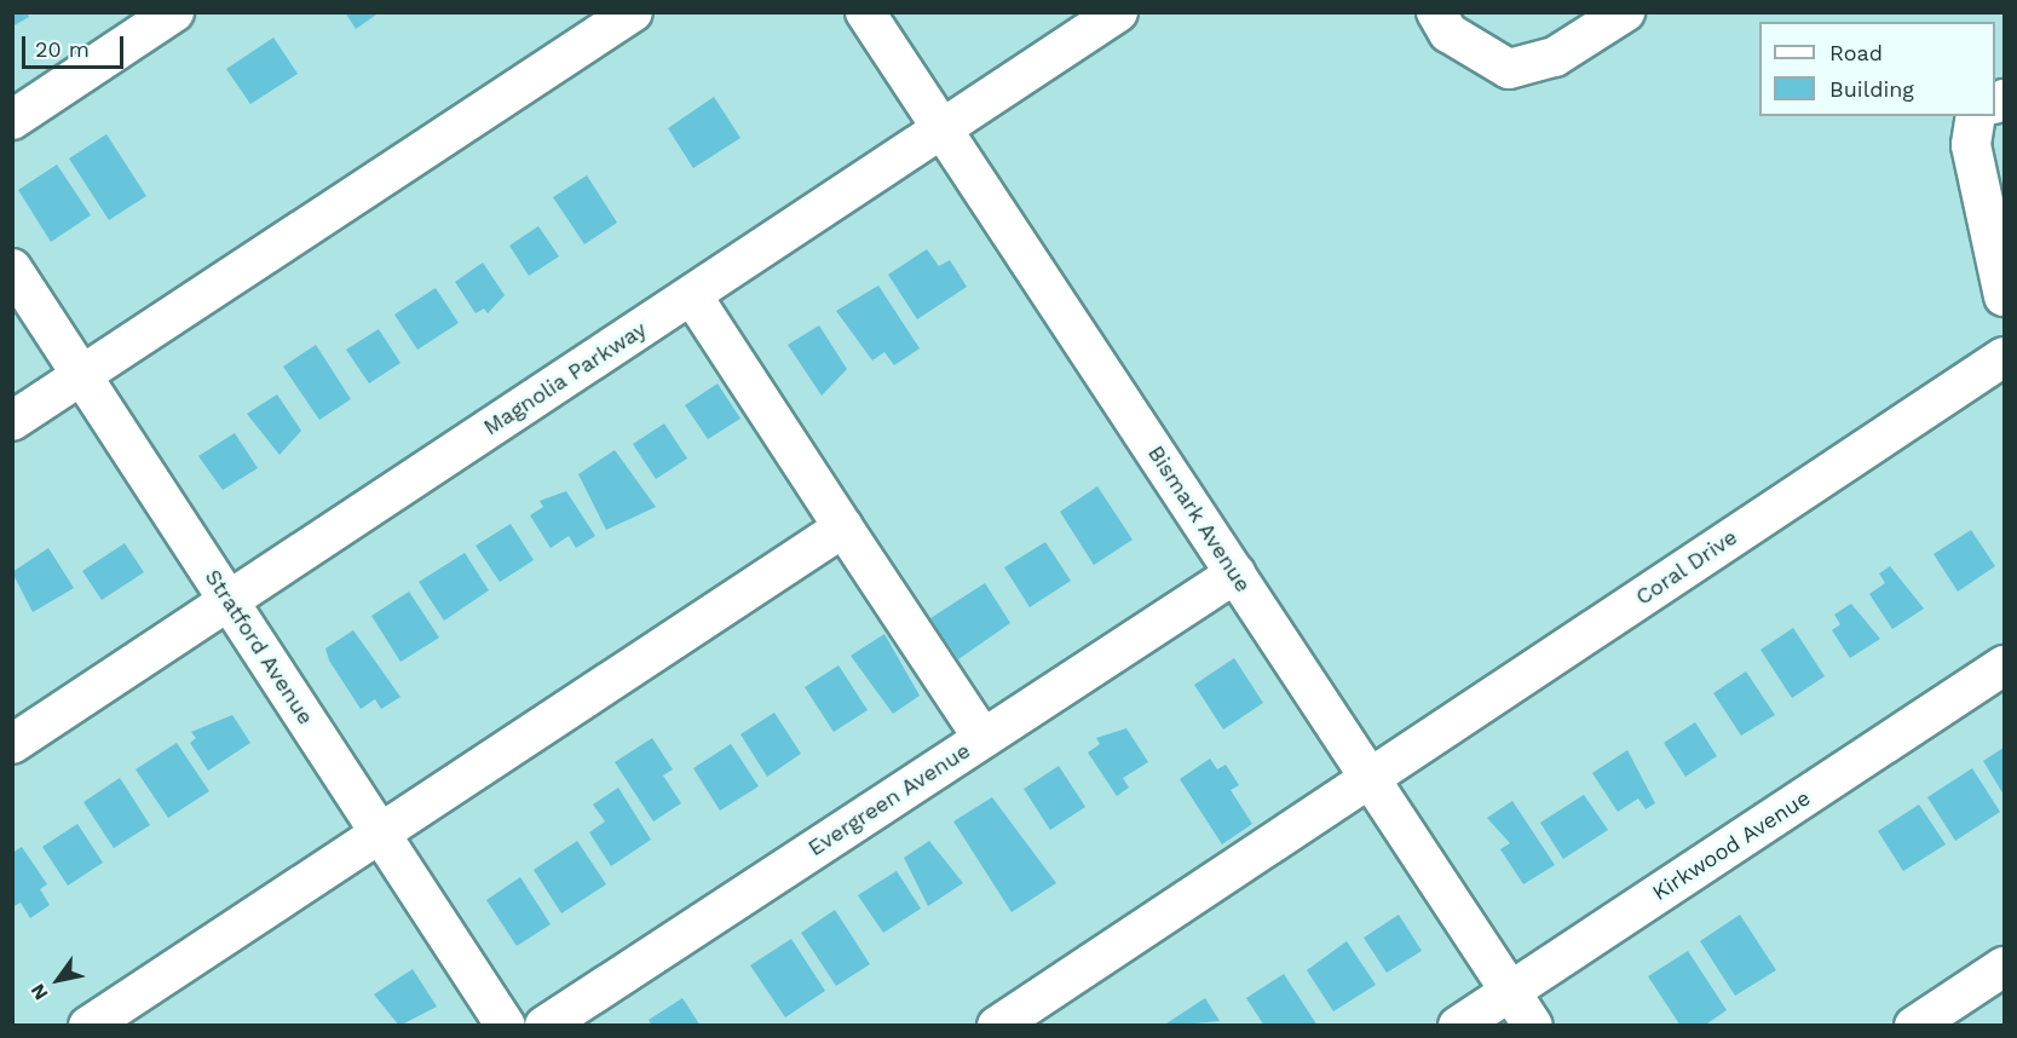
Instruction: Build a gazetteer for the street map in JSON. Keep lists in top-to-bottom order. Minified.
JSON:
{"streets":{"street":["Magnolia Parkway","Bismark Avenue","Coral Drive","Stratford Avenue","Evergreen Avenue","Kirkwood Avenue"]},"crossings":[["Magnolia Parkway","Bismark Avenue"],["Magnolia Parkway","Stratford Avenue"],["Bismark Avenue","Coral Drive"],["Bismark Avenue","Evergreen Avenue"],["Bismark Avenue","Kirkwood Avenue"]],"legend":["Road","Building"],"scale_bar":"20 m","north":"bottom left"}
